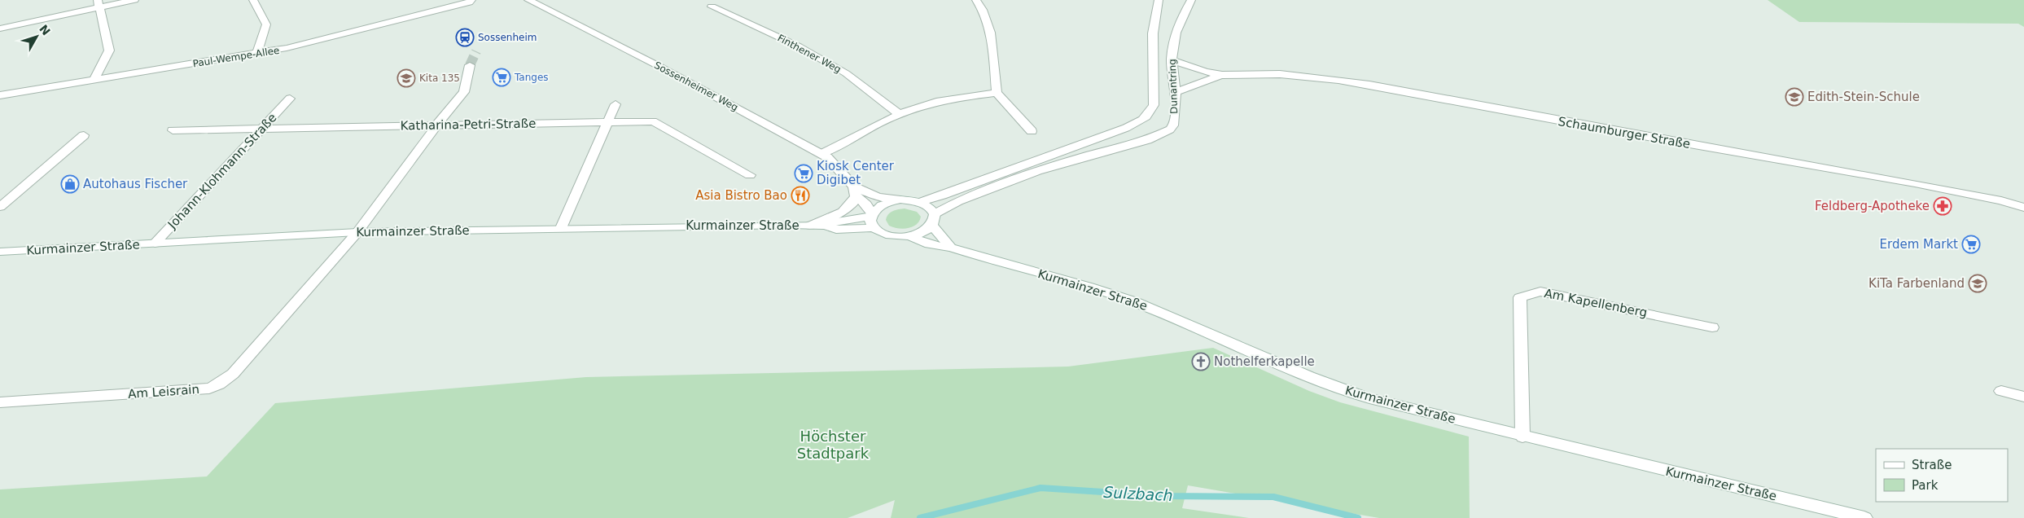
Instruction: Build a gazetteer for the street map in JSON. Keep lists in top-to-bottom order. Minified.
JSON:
{"streets":{"street":["Finthener Weg","Paul-Wempe-Allee","Sossenheimer Weg","Dunantring","Katharina-Petri-Straße","Schaumburger Straße","Johann-Klohmann-Straße","Kurmainzer Straße","Am Kapellenberg","Am Leisrain"]},"crossings":[["Sossenheimer Weg","Dunantring"],["Sossenheimer Weg","Kurmainzer Straße"],["Dunantring","Schaumburger Straße"],["Katharina-Petri-Straße","Johann-Klohmann-Straße"],["Katharina-Petri-Straße","Am Leisrain"],["Johann-Klohmann-Straße","Kurmainzer Straße"],["Kurmainzer Straße","Am Kapellenberg"],["Kurmainzer Straße","Am Leisrain"]],"water":["Sulzbach"],"parks":["Höchster Stadtpark"],"places":{"station":["Sossenheim"],"supermarket":["Tanges","Kiosk Center Digibet","Erdem Markt"],"school or university":["Kita 135","Edith-Stein-Schule","KiTa Farbenland"],"shop":["Autohaus Fischer"],"restaurant":["Asia Bistro Bao"],"pharmacy":["Feldberg-Apotheke"],"church":["Nothelferkapelle"]},"legend":["Straße","Park"],"north":"top right"}
